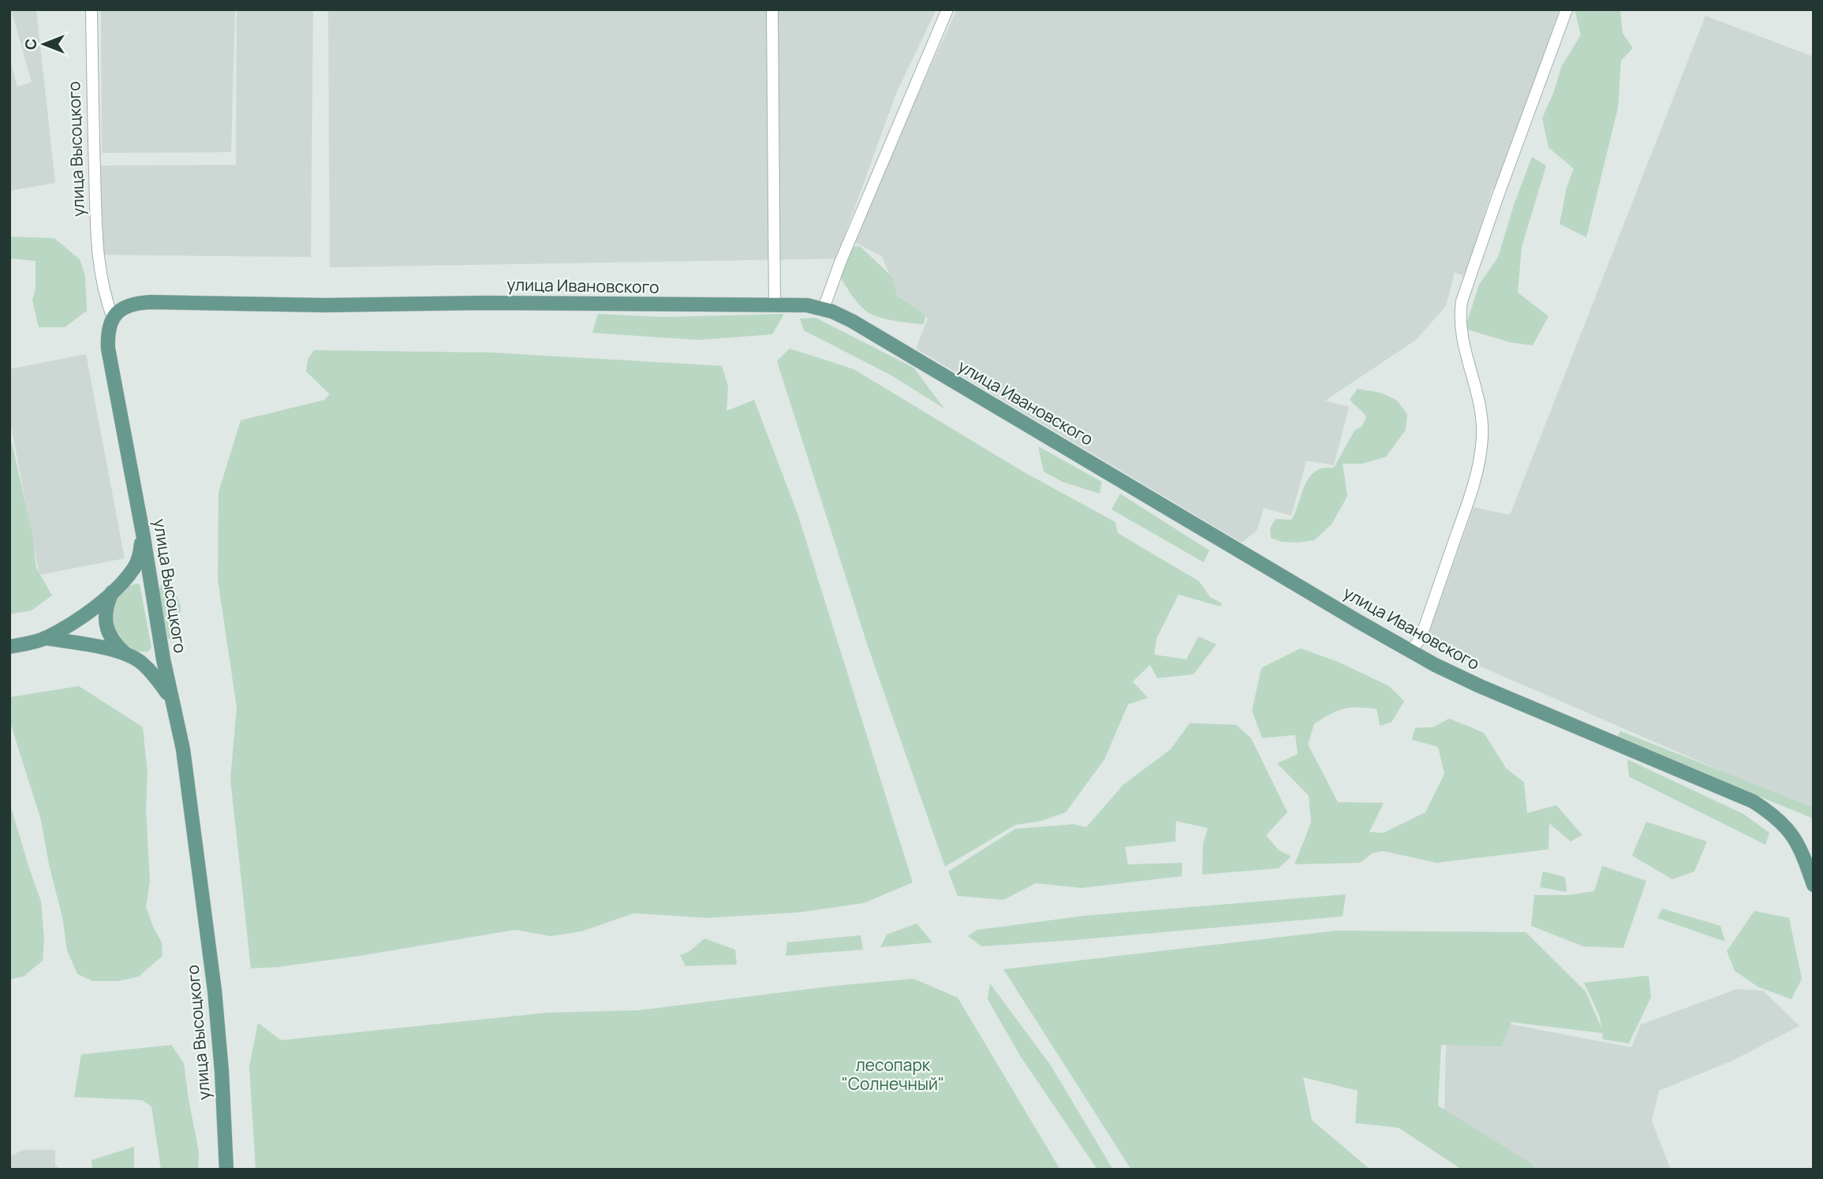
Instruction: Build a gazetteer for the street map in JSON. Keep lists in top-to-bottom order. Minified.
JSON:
{"streets":{"main road":["улица Высоцкого","улица Ивановского"]},"crossings":[["улица Высоцкого","улица Ивановского"]],"parks":["лесопарк \"Солнечный\""],"north":"left"}
